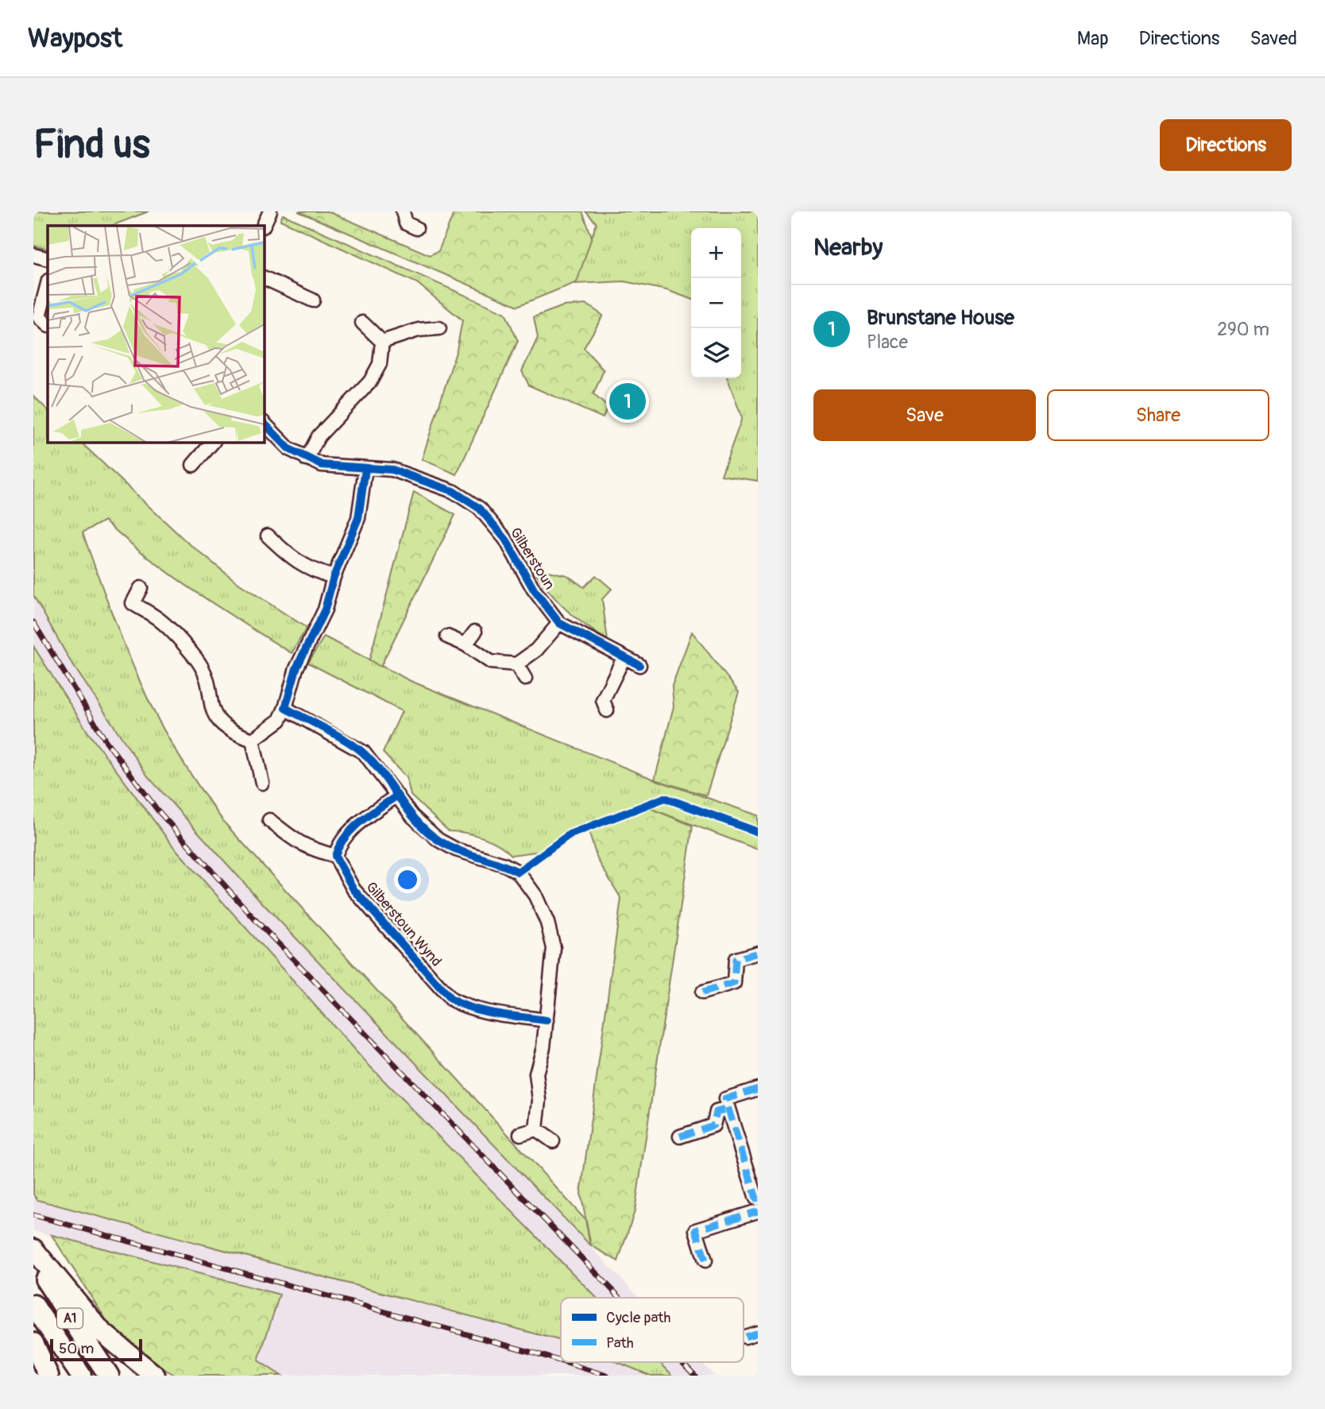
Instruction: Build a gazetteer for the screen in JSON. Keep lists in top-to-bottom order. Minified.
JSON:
{"streets":{"main road":["A1"],"street":["Gilberstoun","Gilberstoun Wynd"]},"legend":["Cycle path","Path"],"scale_bar":"50 m","page":{"header":"Waypost","nav":["Map","Directions","Saved"],"buttons":["Directions",["Save","Share"]],"title":"Find us","heading":"Nearby","map_buttons":["+","−"],"list":[{"mark":"1","name":"Brunstane House","note":"Place","value":"290 m"}],"pins":"1","scale":"50 m"}}
